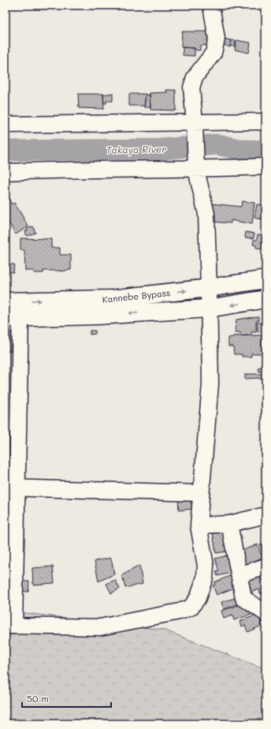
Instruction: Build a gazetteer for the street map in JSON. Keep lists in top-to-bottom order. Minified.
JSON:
{"streets":{"highway":["Kannebe Bypass"]},"water":["Takaya River"],"scale_bar":"50 m"}
